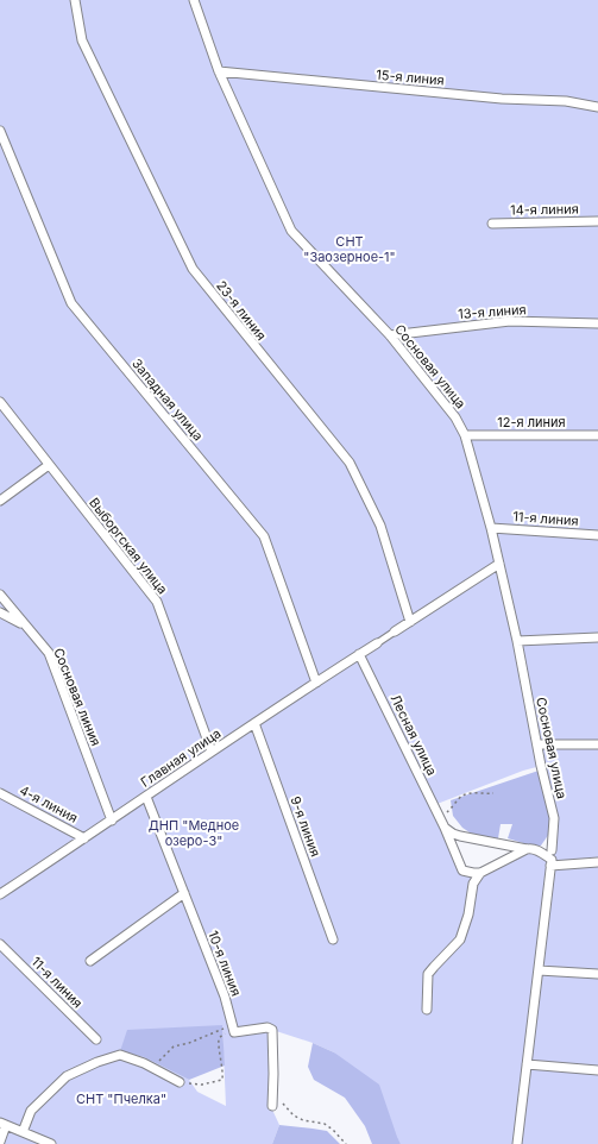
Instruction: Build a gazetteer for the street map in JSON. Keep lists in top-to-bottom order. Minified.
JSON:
{"streets":{"street":["15-я линия","14-я линия","23-я линия","13-я линия","Сосновая улица","Западная улица","12-я линия","11-я линия","Выборгская улица","Сосновая линия","Лесная улица","Главная улица","4-я линия","9-я линия","10-я линия"]},"crossings":[["15-я линия","Сосновая улица"],["13-я линия","Сосновая улица"],["Сосновая улица","12-я линия"],["Сосновая улица","11-я линия"],["Западная улица","Главная улица"],["Выборгская улица","Главная улица"],["Сосновая линия","Главная улица"],["Лесная улица","Главная улица"],["Главная улица","4-я линия"],["Главная улица","9-я линия"],["Главная улица","10-я линия"]],"parks":["СНТ \"Заозерное-1\"","ДНП \"Медное озеро-3\"","СНТ \"Пчелка\""]}
